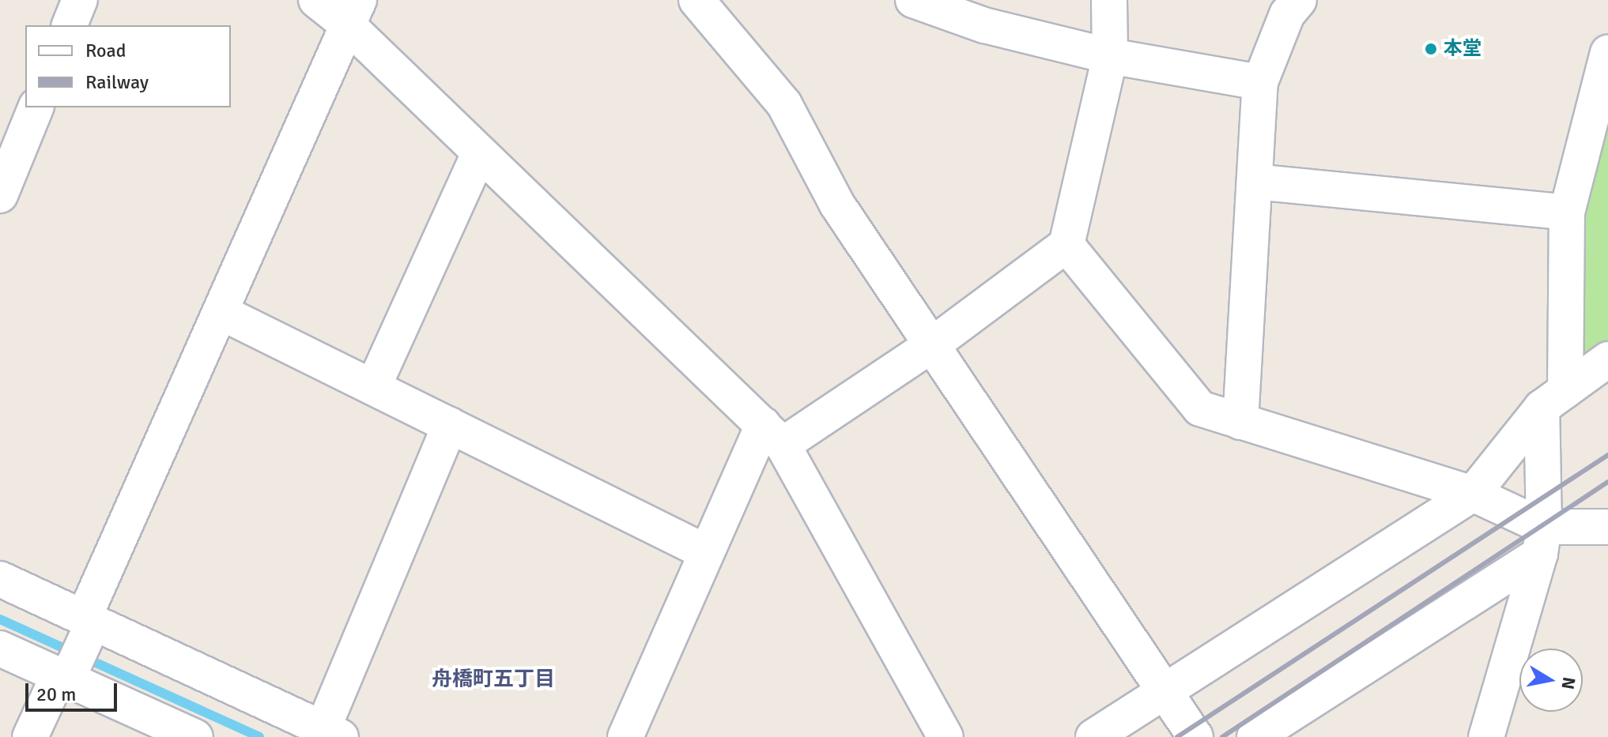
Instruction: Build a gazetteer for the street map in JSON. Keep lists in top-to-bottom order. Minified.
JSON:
{"districts":["舟橋町五丁目"],"places":["本堂"],"legend":["Road","Railway"],"scale_bar":"20 m","north":"right"}
